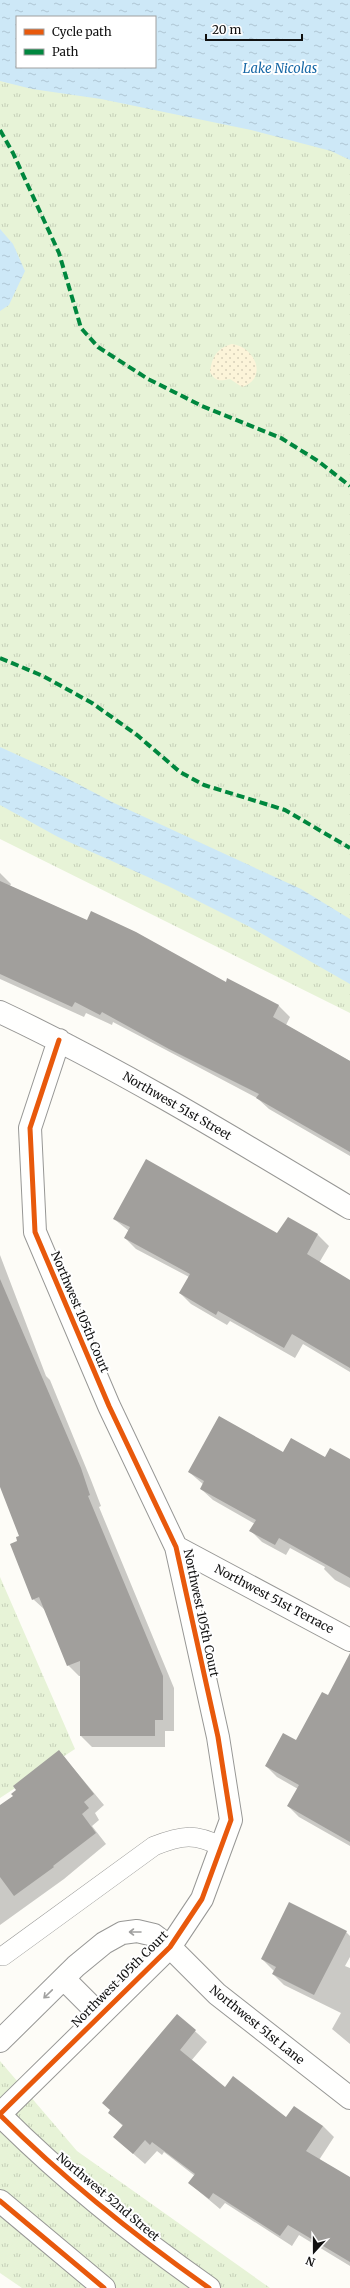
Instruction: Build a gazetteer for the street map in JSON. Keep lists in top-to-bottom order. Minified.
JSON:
{"streets":{"street":["Northwest 51st Street","Northwest 105th Court","Northwest 51st Terrace","Northwest 51st Lane","Northwest 52nd Street"]},"crossings":[["Northwest 51st Street","Northwest 105th Court"],["Northwest 105th Court","Northwest 51st Terrace"],["Northwest 105th Court","Northwest 51st Lane"],["Northwest 105th Court","Northwest 52nd Street"]],"water":["Lake Nicolas"],"legend":["Cycle path","Path"],"scale_bar":"20 m","north":"bottom"}
